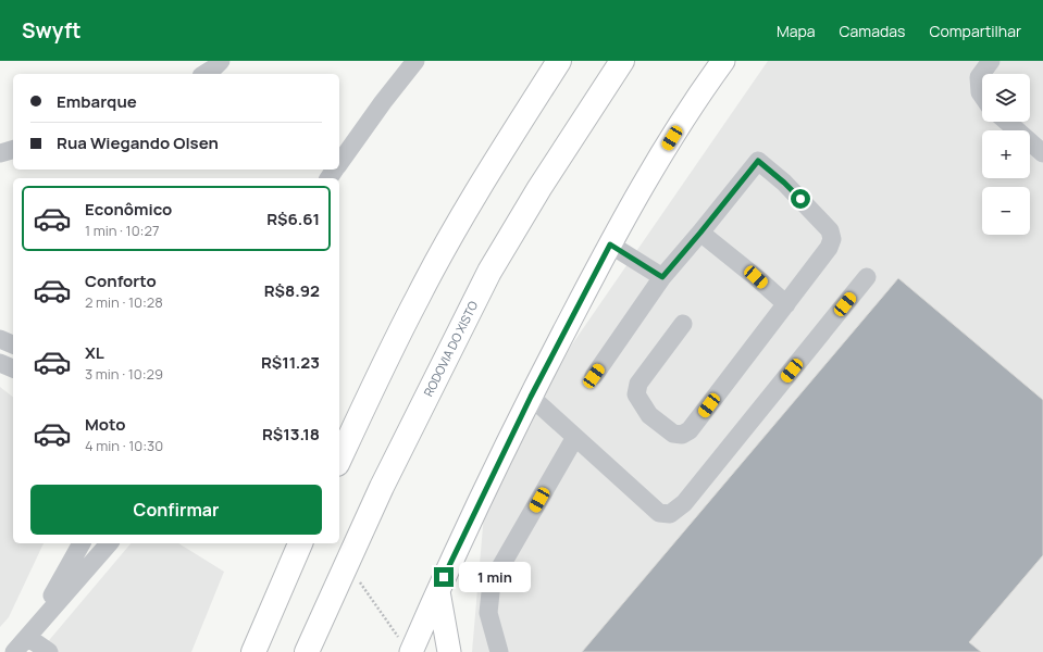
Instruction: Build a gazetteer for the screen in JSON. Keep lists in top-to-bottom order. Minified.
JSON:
{"streets":{"highway":["RODOVIA DO XISTO"]},"page":{"header":"Swyft","nav":["Mapa","Camadas","Compartilhar"],"map_buttons":["+","−"],"banner":["Embarque","Rua Wiegando Olsen"],"list":[{"name":"Econômico","note":"1 min · 10:27","value":"R$6.61"},{"name":"Conforto","note":"2 min · 10:28","value":"R$8.92"},{"name":"XL","note":"3 min · 10:29","value":"R$11.23"},{"name":"Moto","note":"4 min · 10:30","value":"R$13.18"}],"buttons":"Confirmar","bubble":"1 min"}}
